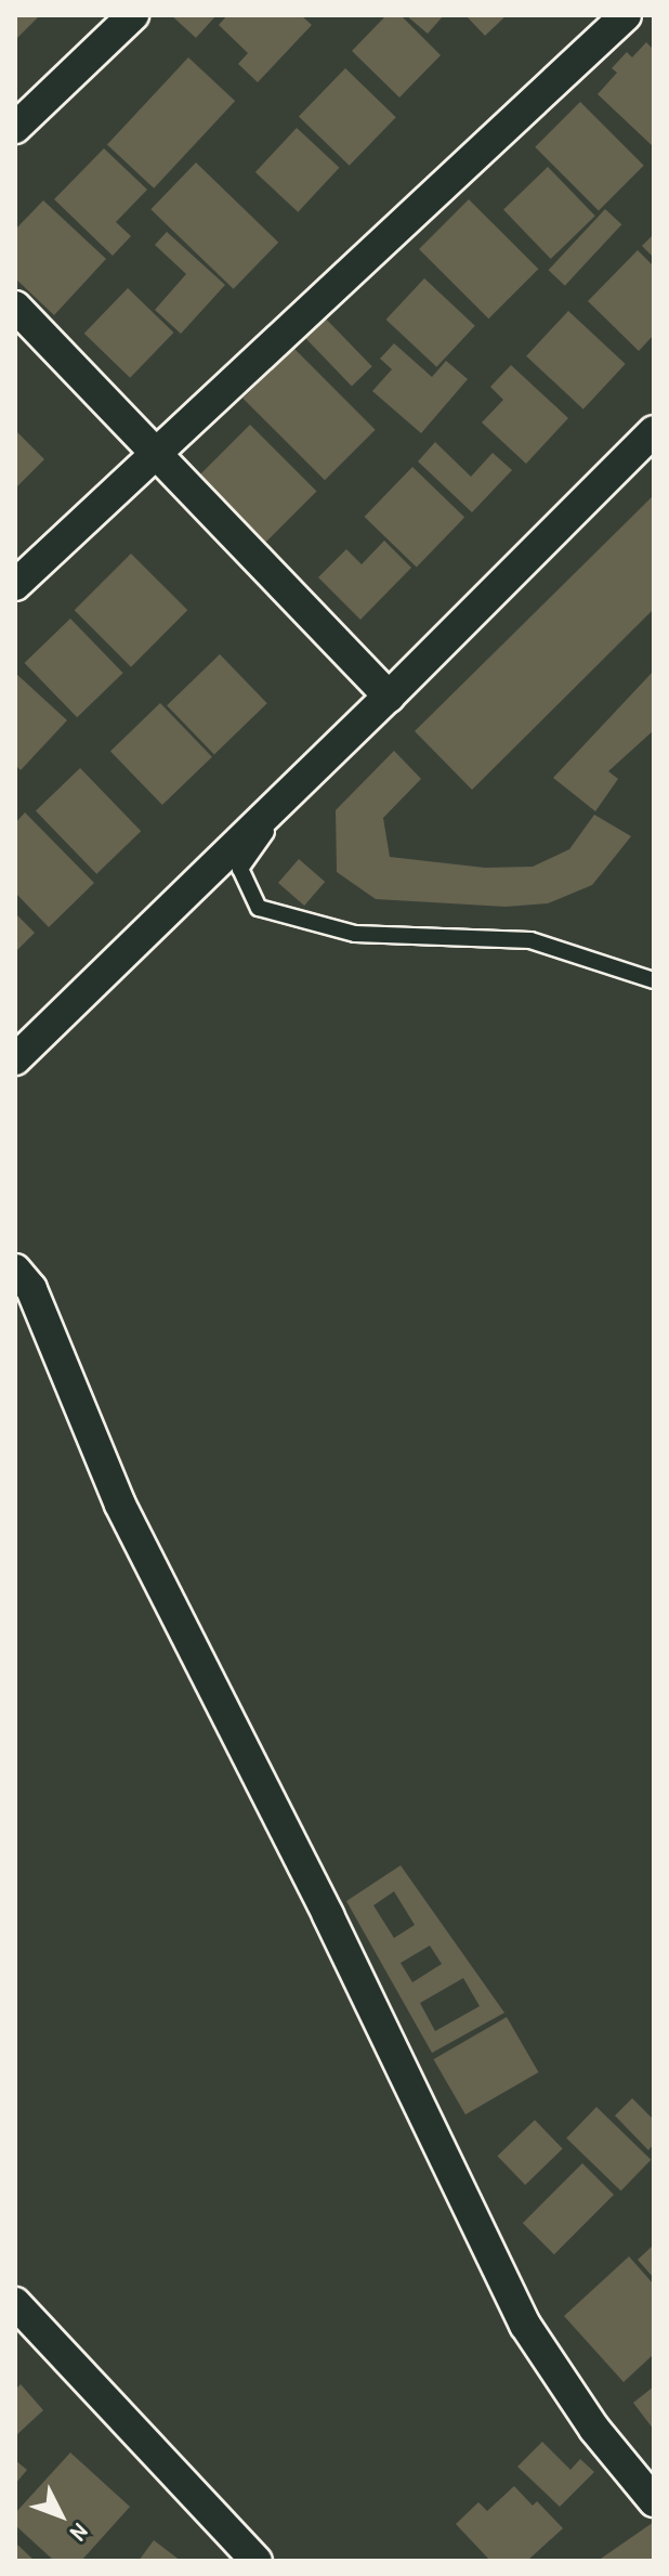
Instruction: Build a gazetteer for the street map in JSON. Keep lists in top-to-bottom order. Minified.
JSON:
{"north":"bottom right"}
